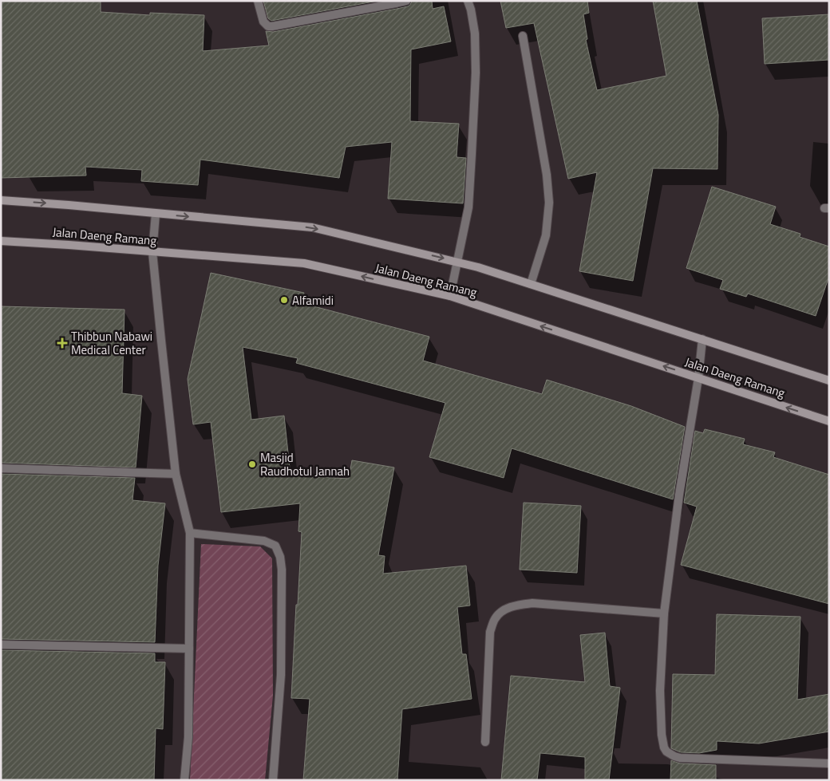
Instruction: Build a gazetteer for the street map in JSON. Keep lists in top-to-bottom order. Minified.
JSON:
{"streets":{"main road":["Jalan Daeng Ramang"]},"places":{"other":["Alfamidi","Masjid Raudhotul Jannah"],"health":["Thibbun Nabawi Medical Center"]}}
